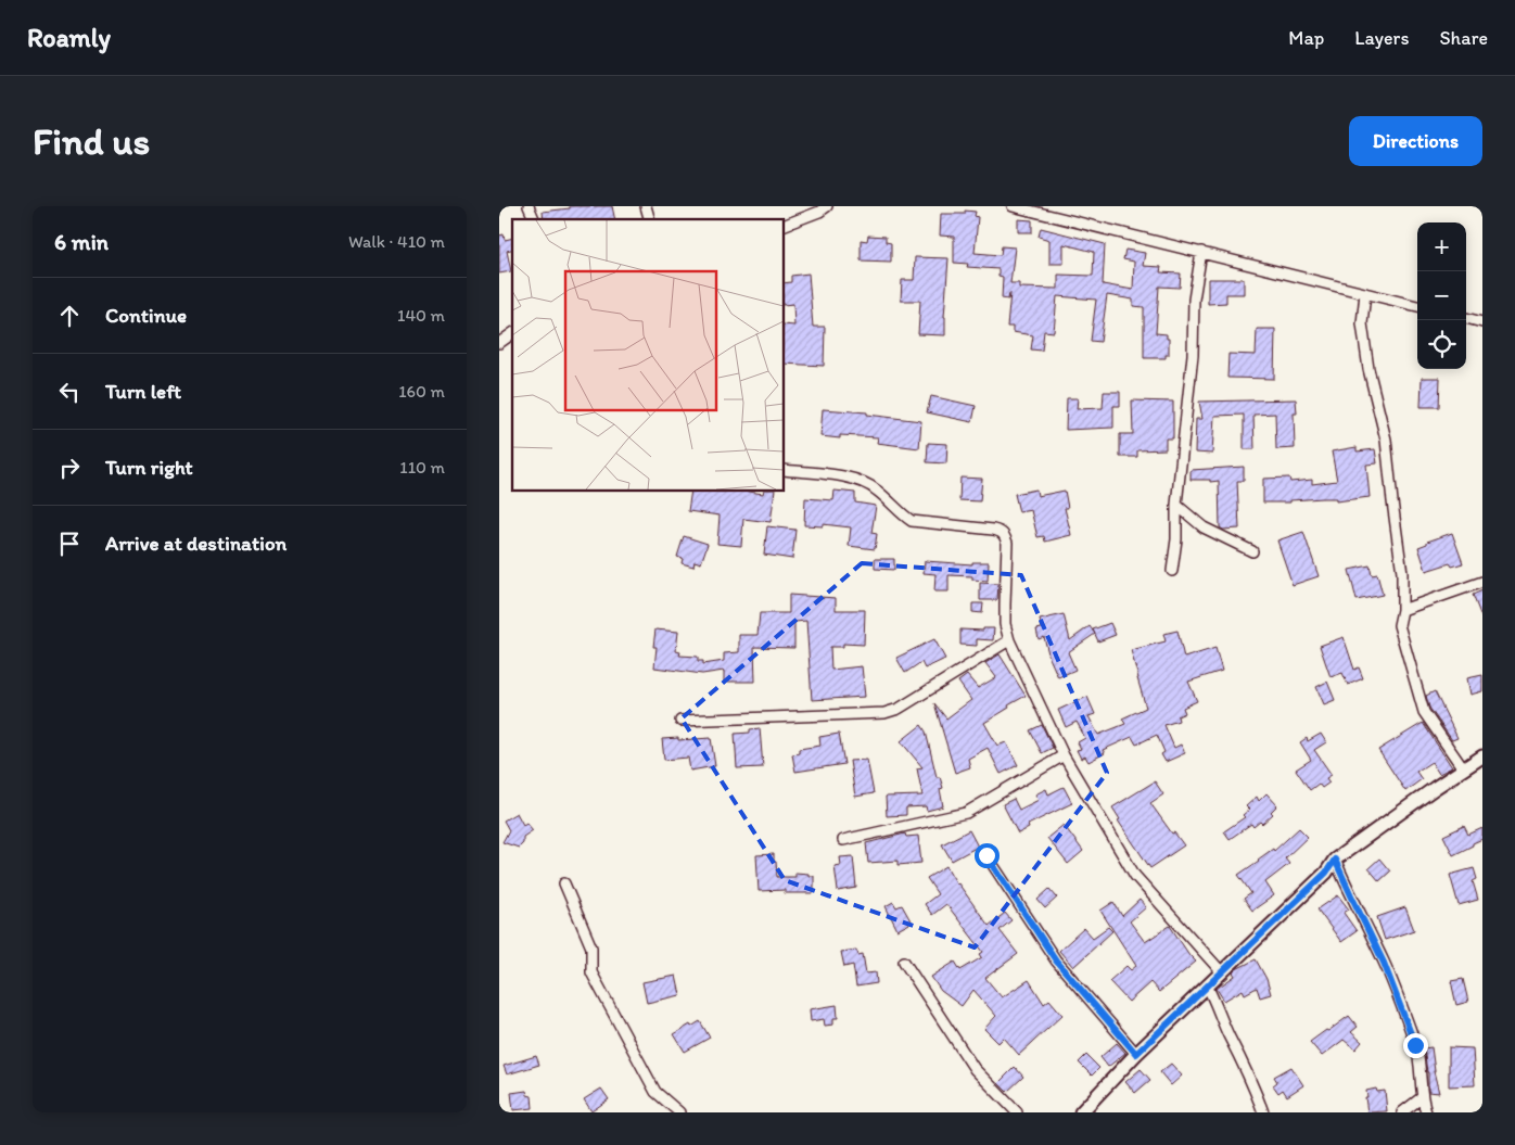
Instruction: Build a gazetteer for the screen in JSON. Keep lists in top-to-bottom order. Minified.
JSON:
{"page":{"header":"Roamly","nav":["Map","Layers","Share"],"buttons":"Directions","title":"Find us","heading":["6 min","Walk · 410 m"],"map_buttons":["+","−"],"list":[["Continue","140 m"],["Turn left","160 m"],["Turn right","110 m"],"Arrive at destination"]}}
